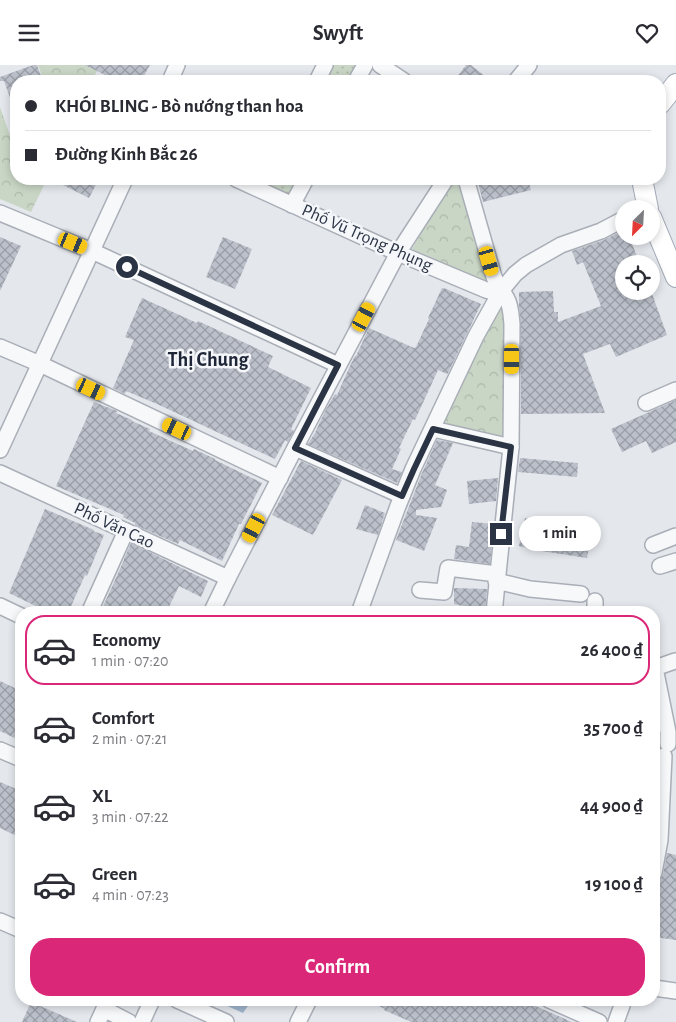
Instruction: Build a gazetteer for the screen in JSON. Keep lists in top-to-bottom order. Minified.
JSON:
{"streets":{"street":["Phố Vũ Trọng Phụng","Phố Văn Cao"]},"districts":["Thị Chung"],"north":"bottom left","page":{"header":"Swyft","banner":["KHÓI BLING - Bò nướng than hoa","Đường Kinh Bắc 26"],"bubble":"1 min","list":[{"name":"Economy","note":"1 min · 07:20","value":"26 400 ₫"},{"name":"Comfort","note":"2 min · 07:21","value":"35 700 ₫"},{"name":"XL","note":"3 min · 07:22","value":"44 900 ₫"},{"name":"Green","note":"4 min · 07:23","value":"19 100 ₫"}],"buttons":"Confirm"}}
